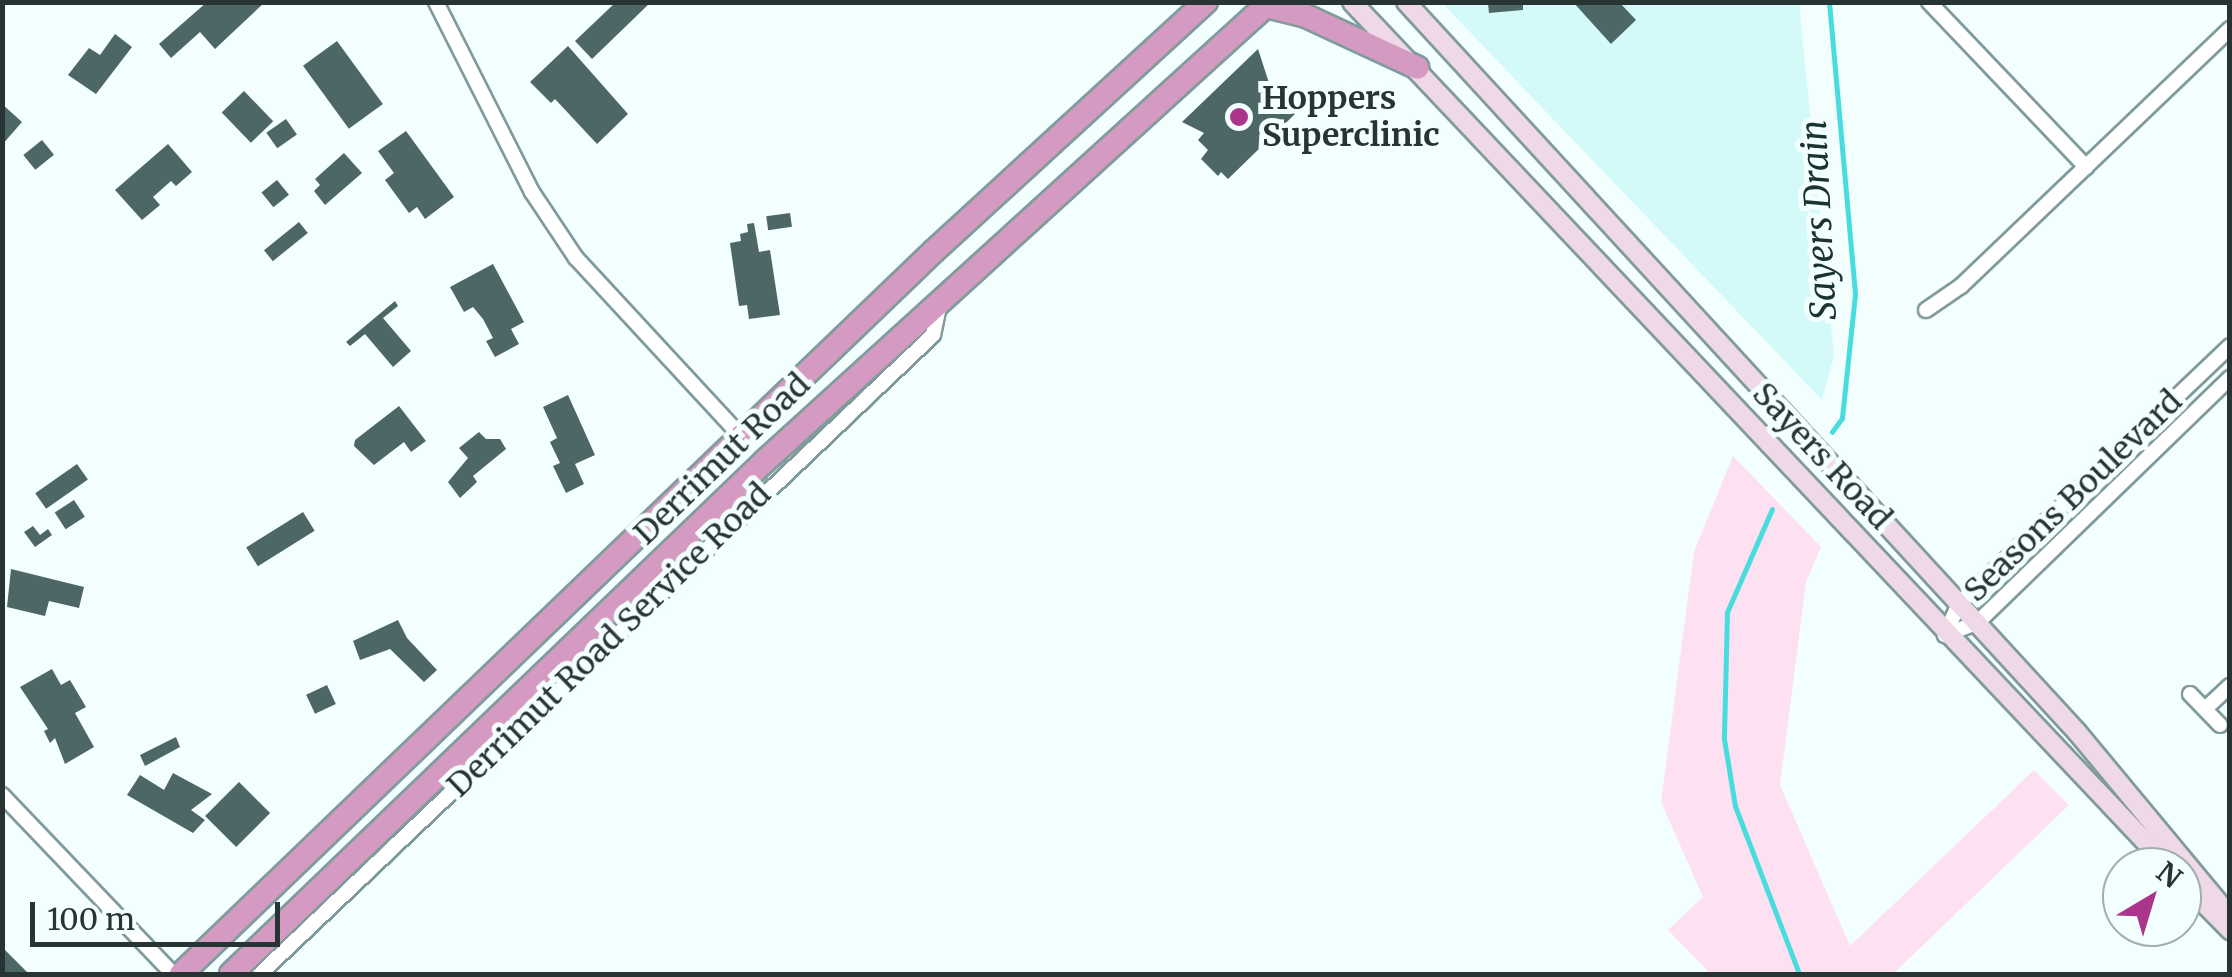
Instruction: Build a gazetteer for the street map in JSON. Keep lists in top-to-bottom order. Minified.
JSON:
{"streets":{"highway":["Derrimut Road"],"main road":["Sayers Road"],"street":["Seasons Boulevard","Derrimut Road Service Road"]},"crossings":[["Sayers Road","Seasons Boulevard"],["Derrimut Road","Derrimut Road Service Road"]],"water":["Sayers Drain"],"places":["Hoppers Superclinic"],"scale_bar":"100 m","north":"top right"}
